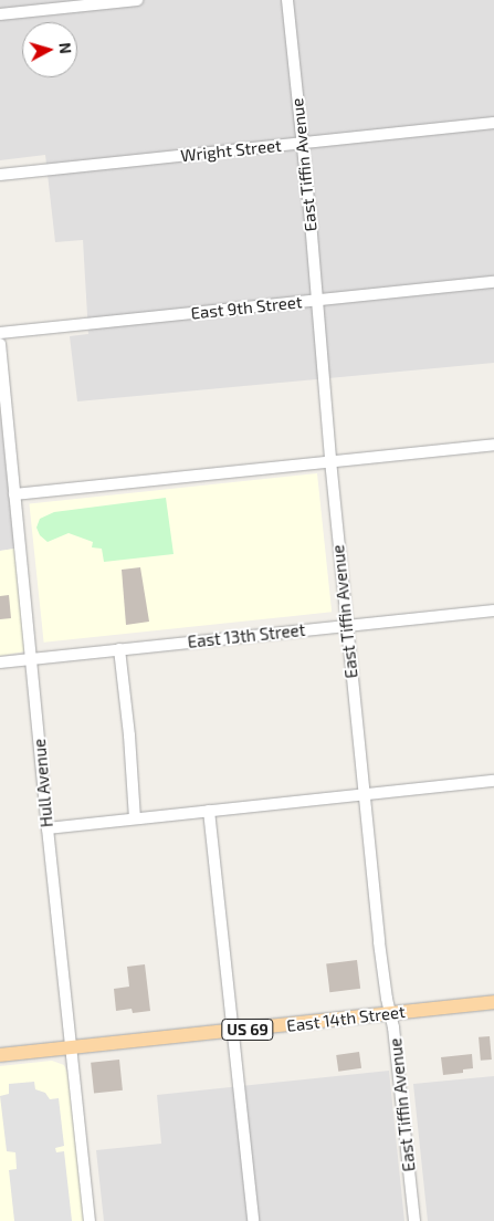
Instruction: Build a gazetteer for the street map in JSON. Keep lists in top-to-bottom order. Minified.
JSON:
{"streets":{"main road":["East 14th Street","US 69"],"street":["Wright Street","East Tiffin Avenue","East 9th Street","East 13th Street","Hull Avenue"]},"crossings":[["Wright Street","East Tiffin Avenue"],["East Tiffin Avenue","East 9th Street"],["East Tiffin Avenue","East 13th Street"],["East Tiffin Avenue","East 14th Street"],["East 13th Street","Hull Avenue"],["Hull Avenue","East 14th Street"]],"north":"right"}
